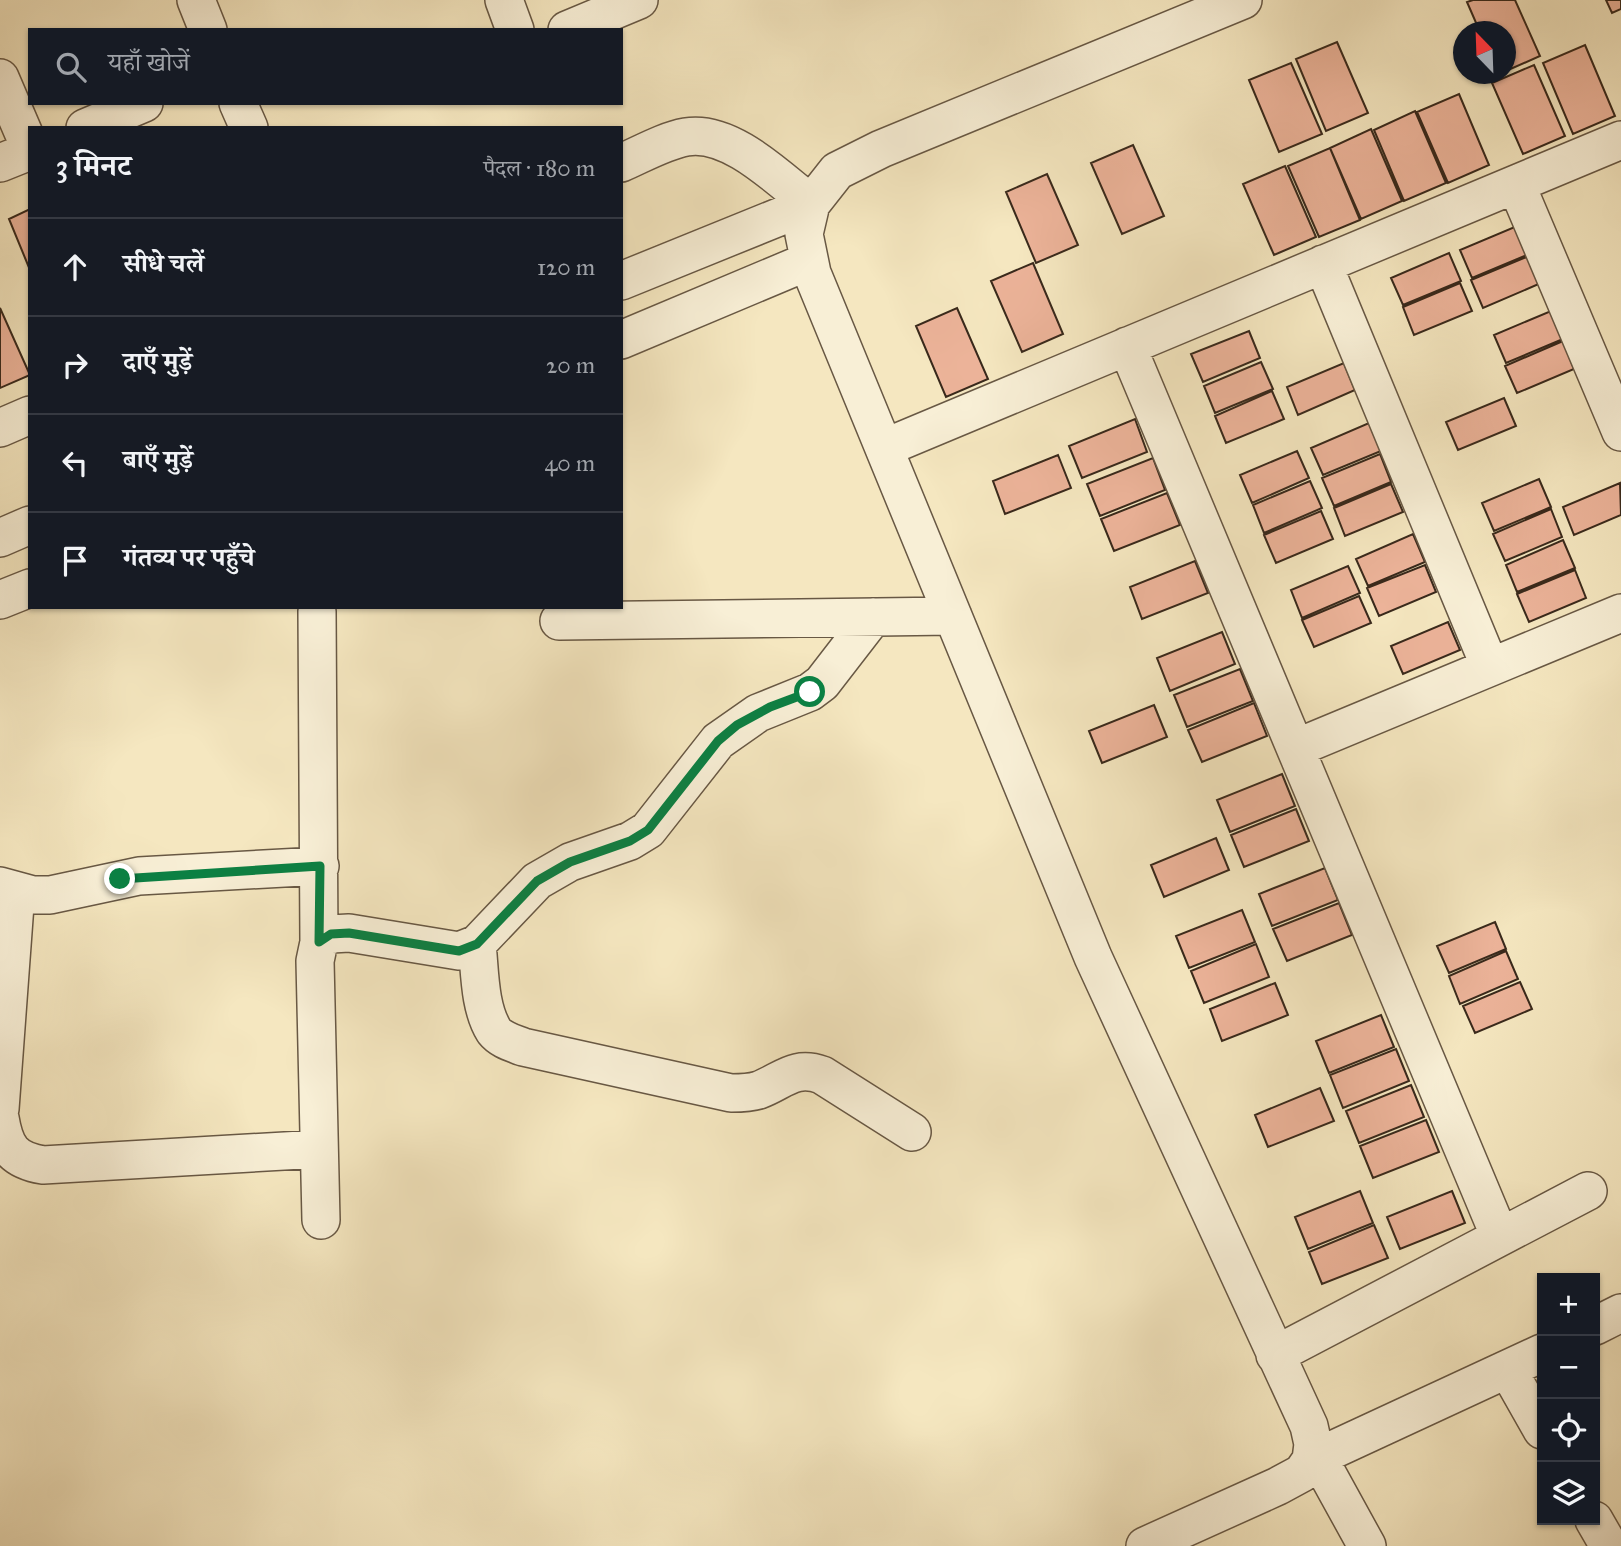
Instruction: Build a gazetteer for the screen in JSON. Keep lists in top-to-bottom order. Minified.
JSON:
{"north":"top left","page":{"search":"यहाँ खोजें","heading":["3 मिनट","पैदल · 180 m"],"list":[["सीधे चलें","120 m"],["दाएँ मुड़ें","20 m"],["बाएँ मुड़ें","40 m"],"गंतव्य पर पहुँचे"],"map_buttons":["+","−"]}}
